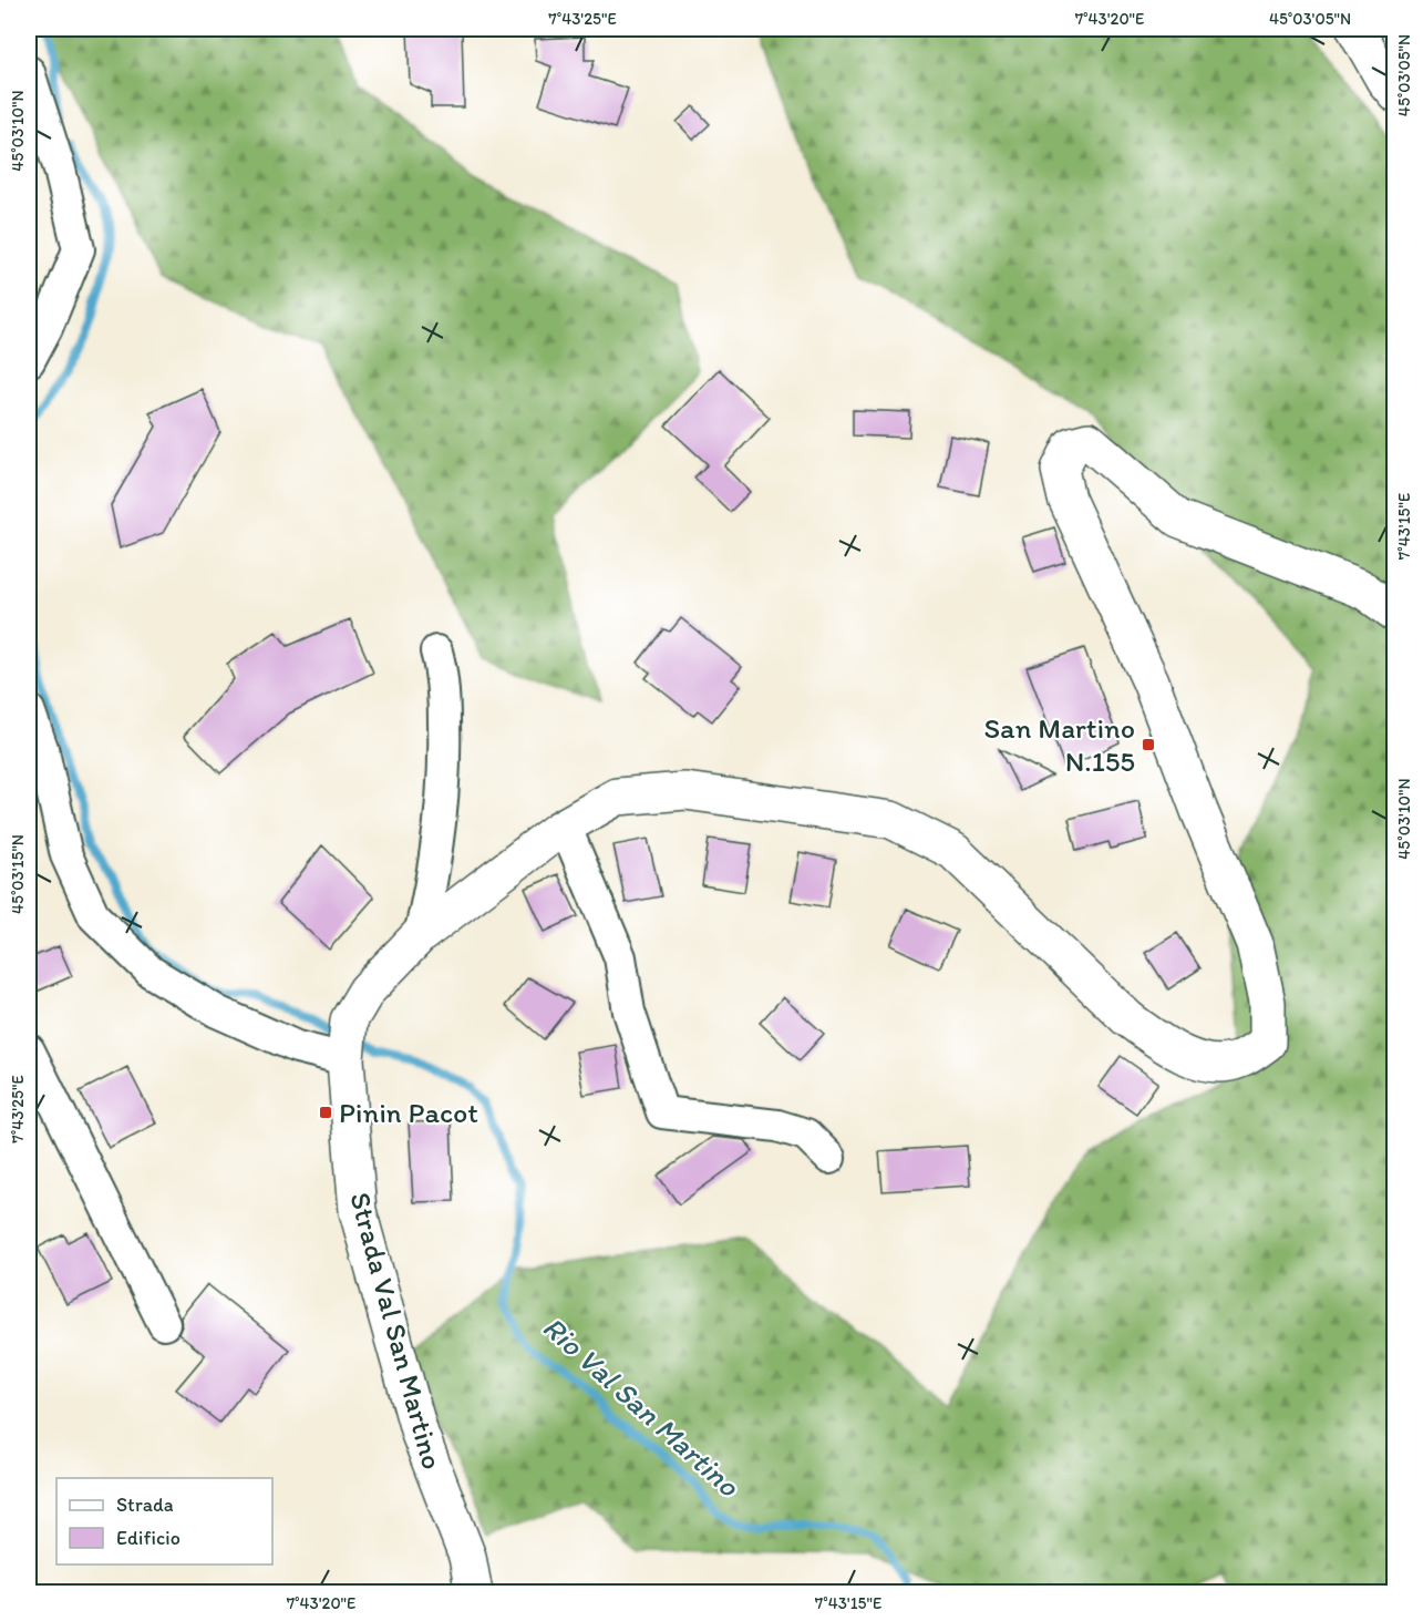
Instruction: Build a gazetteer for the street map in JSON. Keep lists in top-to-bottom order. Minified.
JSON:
{"streets":{"street":["Strada Val San Martino"]},"water":["Rio Val San Martino"],"places":{"transit":["San Martino N.155","Pinin Pacot"]},"legend":["Strada","Edificio"],"coordinates":["7°43'25\"E","7°43'20\"E","45°03'05\"N","45°03'10\"N","7°43'15\"E","45°03'15\"N"]}
